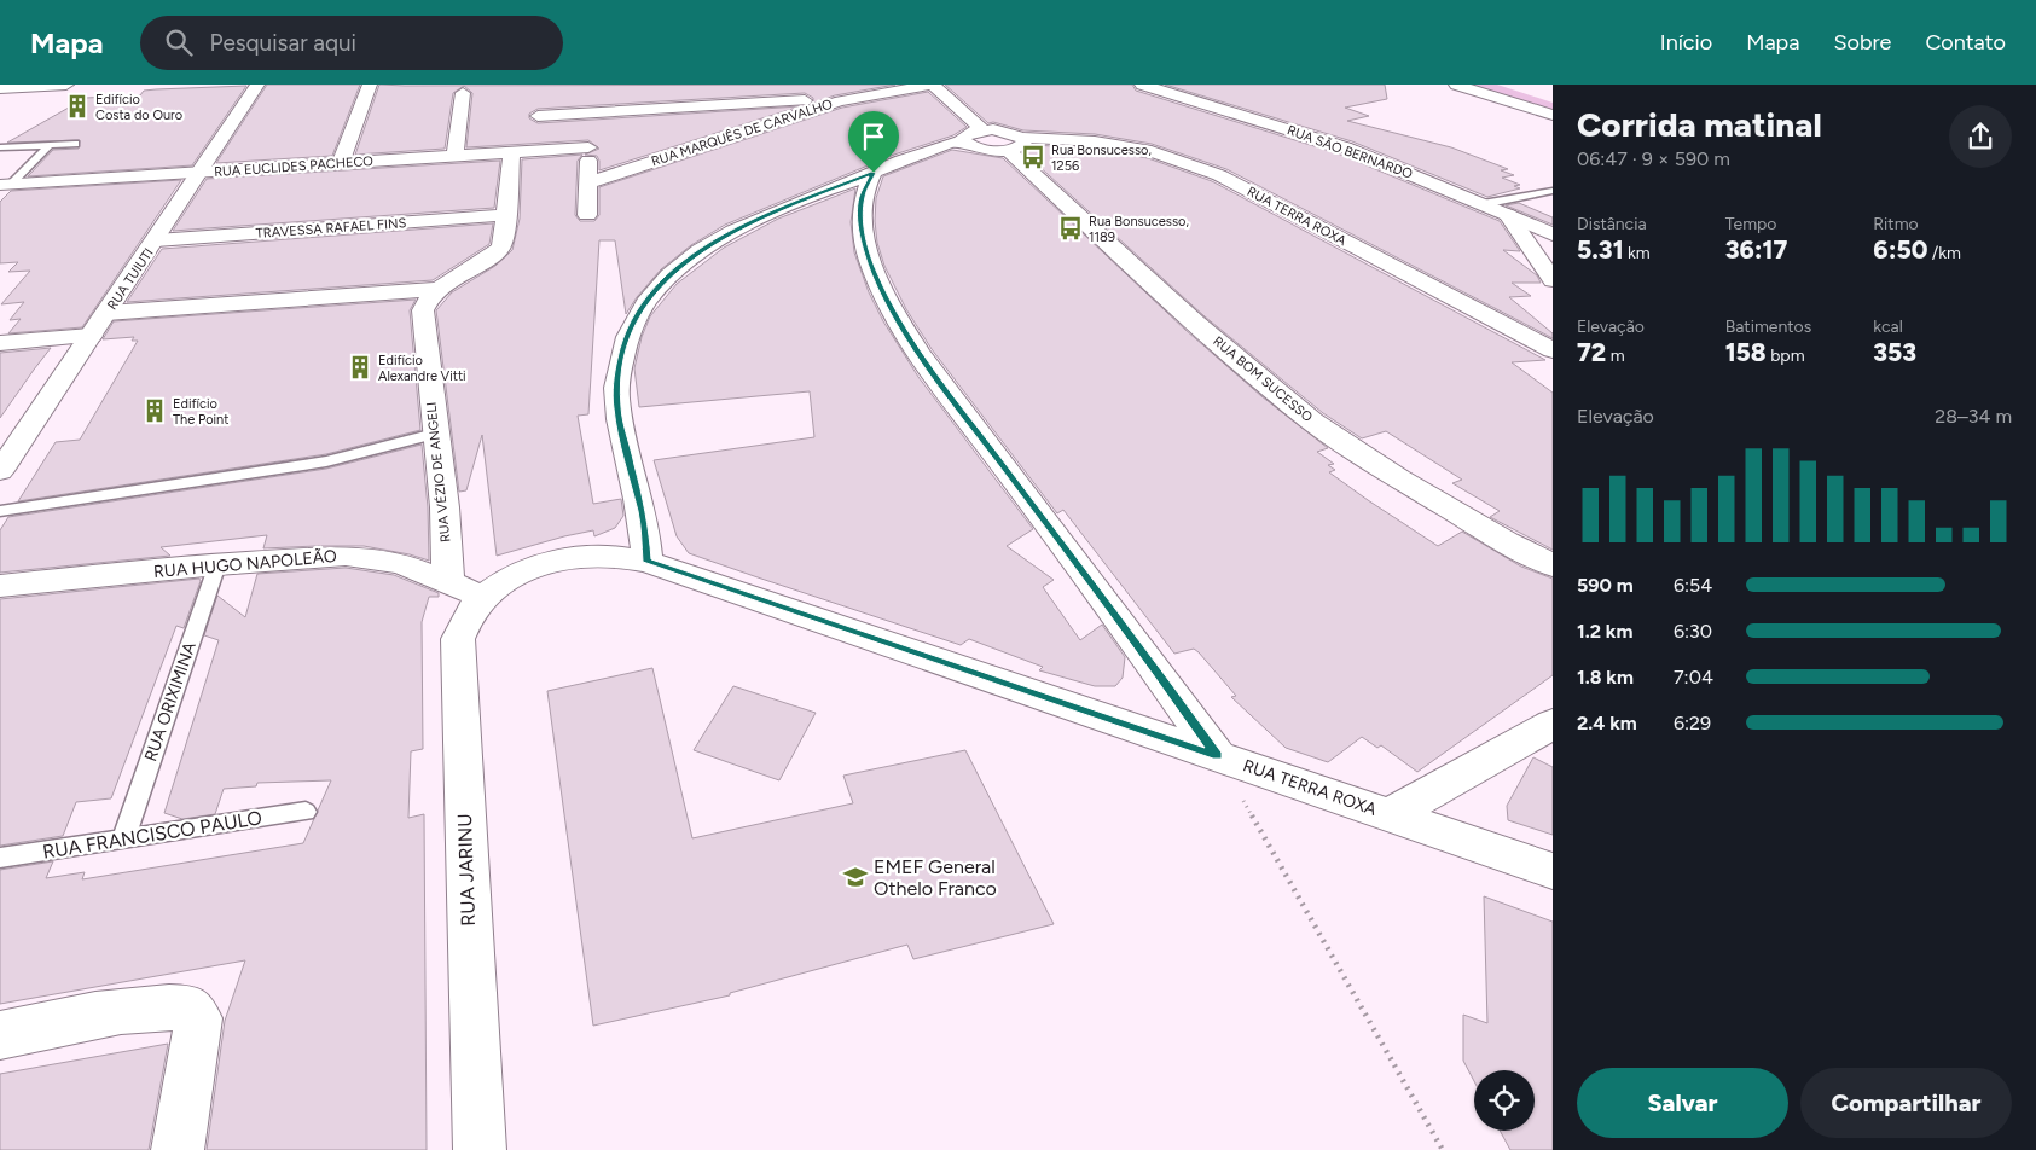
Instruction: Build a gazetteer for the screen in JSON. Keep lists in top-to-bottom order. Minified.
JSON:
{"streets":{"main road":["RUA MARQUÊS DE CARVALHO","RUA SÃO BERNARDO","RUA EUCLIDES PACHECO","RUA TERRA ROXA","TRAVESSA RAFAEL FINS","RUA TUIUTI","RUA BOM SUCESSO","RUA VÉZIO DE ANGELI","RUA HUGO NAPOLEÃO","RUA JARINU"],"lane":["RUA ORIXIMINA","RUA FRANCISCO PAULO"]},"crossings":[["RUA EUCLIDES PACHECO","RUA TUIUTI"],["RUA EUCLIDES PACHECO","RUA VÉZIO DE ANGELI"],["RUA TERRA ROXA","RUA BOM SUCESSO"],["RUA TERRA ROXA","RUA VÉZIO DE ANGELI"],["RUA TERRA ROXA","RUA HUGO NAPOLEÃO"],["RUA TERRA ROXA","RUA JARINU"],["TRAVESSA RAFAEL FINS","RUA TUIUTI"],["TRAVESSA RAFAEL FINS","RUA VÉZIO DE ANGELI"],["RUA VÉZIO DE ANGELI","RUA HUGO NAPOLEÃO"],["RUA VÉZIO DE ANGELI","RUA JARINU"],["RUA HUGO NAPOLEÃO","RUA ORIXIMINA"],["RUA HUGO NAPOLEÃO","RUA JARINU"],["RUA ORIXIMINA","RUA FRANCISCO PAULO"]],"places":{"building":["Edifício Costa do Ouro","Edifício Alexandre Vitti","Edifício The Point"],"bus stop":["Rua Bonsucesso, 1256","Rua Bonsucesso, 1189"],"school or university":["EMEF General Othelo Franco"]},"page":{"header":"Mapa","search":"Pesquisar aqui","nav":["Início","Mapa","Sobre","Contato"],"heading":["Corrida matinal","06:47 · 9 × 590 m"],"stats":[["Distância","5.31 km"],["Tempo","36:17"],["Ritmo","6:50 /km"],["Elevação","72 m"],["Batimentos","158 bpm"],["kcal","353"]],"chart":["Elevação","28–34 m"],"list":[{"name":"590 m","note":"6:54"},{"name":"1.2 km","note":"6:30"},{"name":"1.8 km","note":"7:04"},{"name":"2.4 km","note":"6:29"}],"buttons":["Salvar","Compartilhar"]}}
